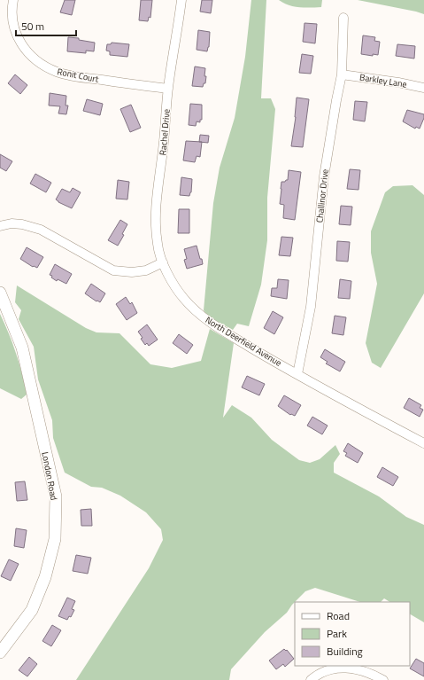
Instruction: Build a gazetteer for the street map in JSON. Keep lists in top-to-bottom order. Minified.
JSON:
{"streets":{"street":["Ronit Court","Barkley Lane","Rachel Drive","Challinor Drive","North Deerfield Avenue","London Road"]},"crossings":[["Ronit Court","Rachel Drive"],["Barkley Lane","Challinor Drive"],["Rachel Drive","North Deerfield Avenue"],["Challinor Drive","North Deerfield Avenue"]],"legend":["Road","Park","Building"],"scale_bar":"50 m"}
